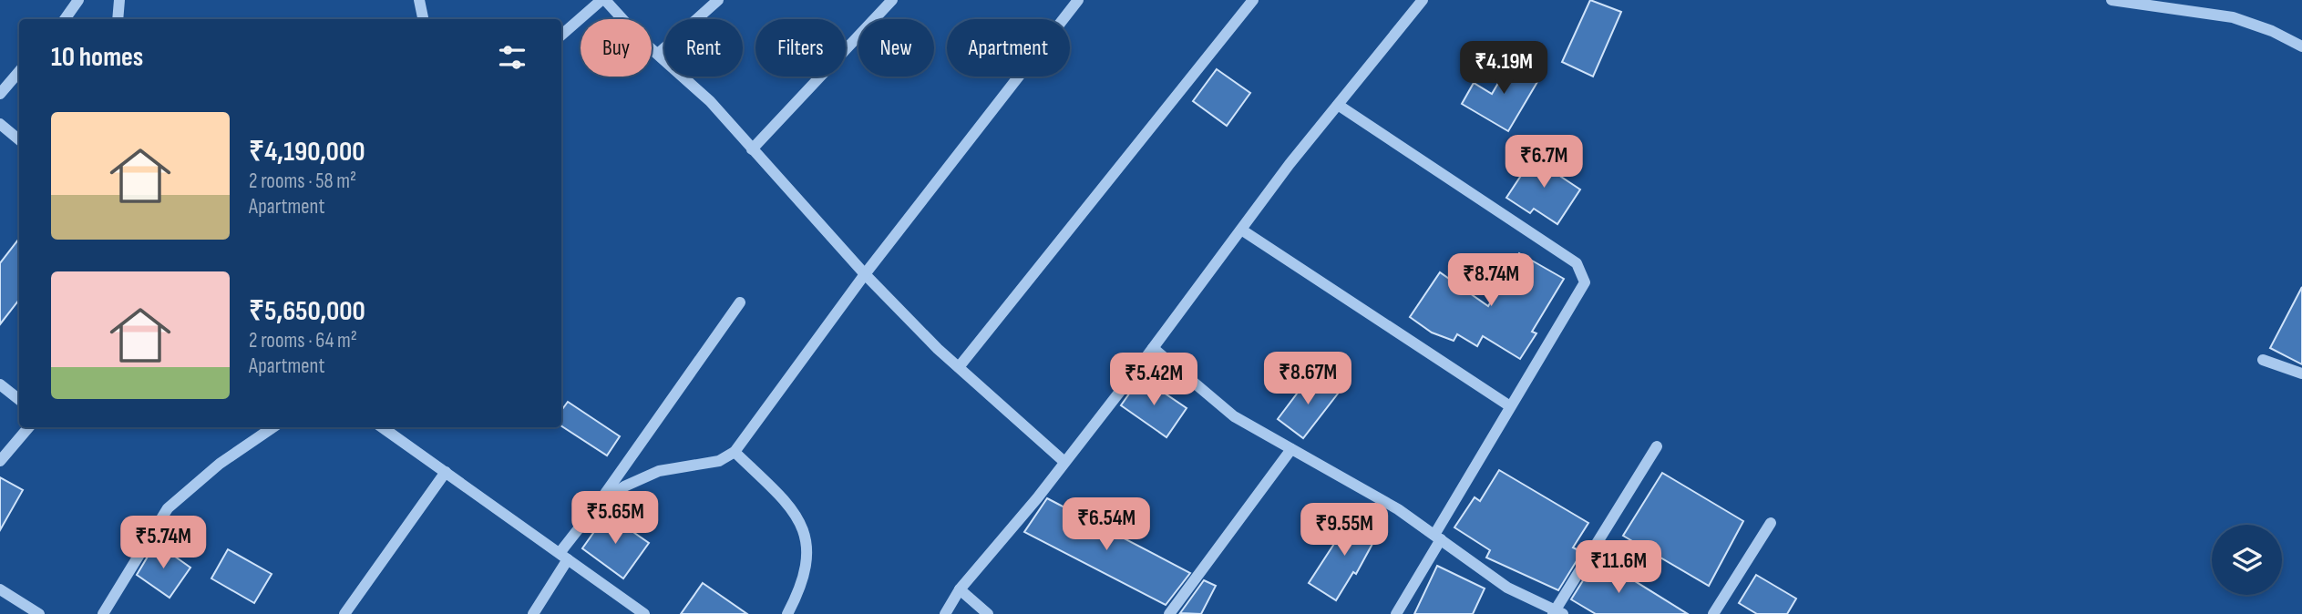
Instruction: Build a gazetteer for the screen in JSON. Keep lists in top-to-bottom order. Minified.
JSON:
{"page":{"chip":["Buy","Rent","Filters","New","Apartment"],"heading":"10 homes","price":["₹4.19M","₹6.7M","₹8.74M","₹8.67M","₹5.42M","₹5.65M","₹6.54M","₹9.55M","₹5.74M","₹11.6M"],"list":[{"name":"₹4,190,000","note":"2 rooms · 58 m² · Apartment"},{"name":"₹5,650,000","note":"2 rooms · 64 m² · Apartment"}]}}
